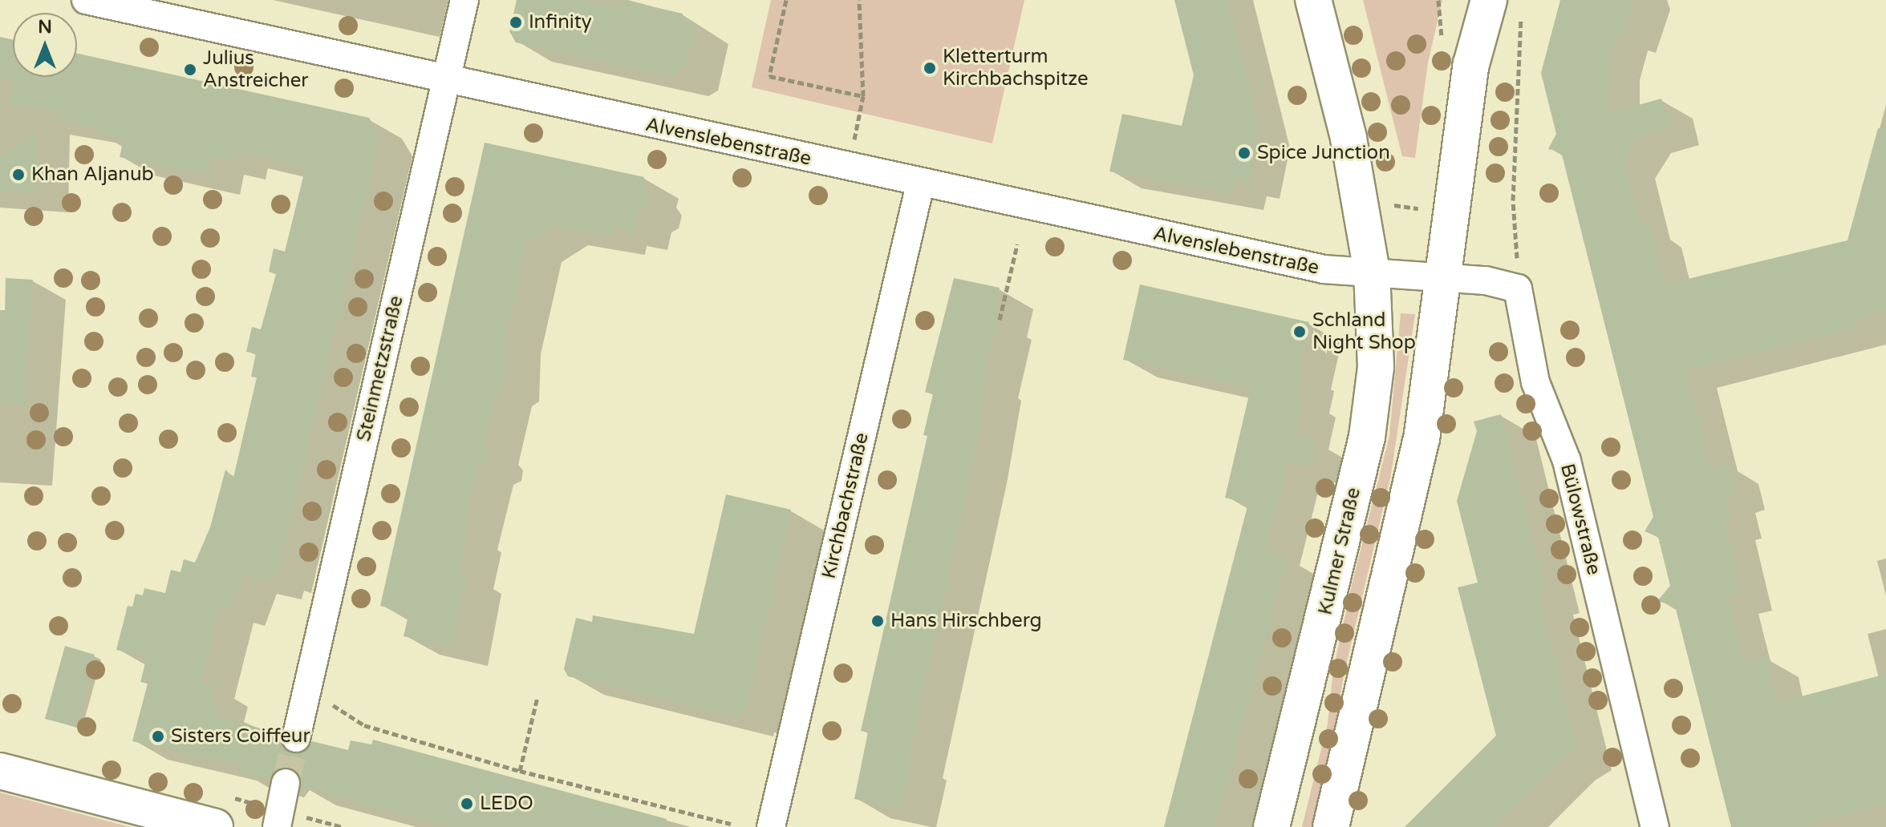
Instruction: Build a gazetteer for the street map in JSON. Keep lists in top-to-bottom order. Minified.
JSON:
{"streets":{"main road":["Kulmer Straße"],"street":["Alvenslebenstraße","Steinmetzstraße","Kirchbachstraße","Bülowstraße"]},"crossings":[["Alvenslebenstraße","Steinmetzstraße"],["Alvenslebenstraße","Kirchbachstraße"],["Alvenslebenstraße","Bülowstraße"],["Alvenslebenstraße","Kulmer Straße"],["Bülowstraße","Kulmer Straße"]],"places":["Infinity","Kletterturm Kirchbachspitze","Julius Anstreicher","Spice Junction","Khan Aljanub","Schland Night Shop","Hans Hirschberg","Sisters Coiffeur","LEDO"],"north":"top"}
